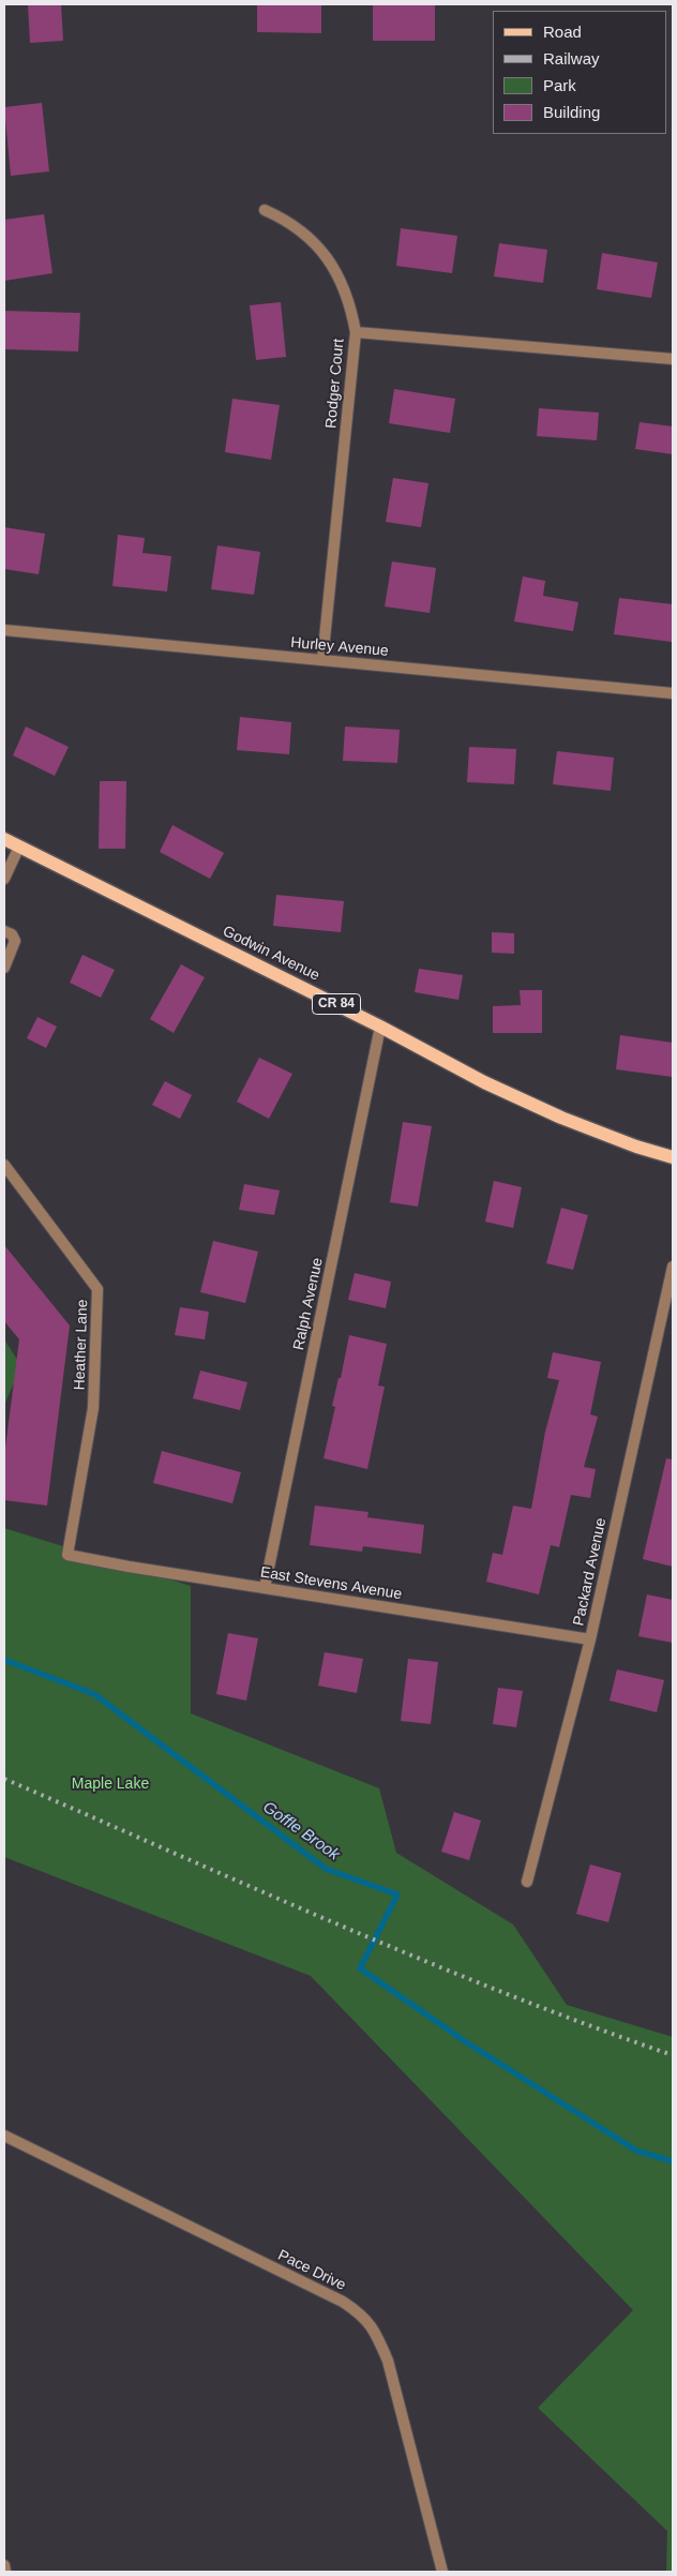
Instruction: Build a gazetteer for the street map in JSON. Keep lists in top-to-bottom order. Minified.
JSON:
{"streets":{"main road":["Godwin Avenue","CR 84"],"street":["Rodger Court","Hurley Avenue","Ralph Avenue","Heather Lane","Packard Avenue","East Stevens Avenue","Pace Drive"]},"crossings":[["Rodger Court","Hurley Avenue"],["Godwin Avenue","Ralph Avenue"],["Ralph Avenue","East Stevens Avenue"],["Heather Lane","East Stevens Avenue"],["Packard Avenue","East Stevens Avenue"]],"water":["Goffle Brook"],"parks":["Maple Lake"],"legend":["Road","Railway","Park","Building"]}
